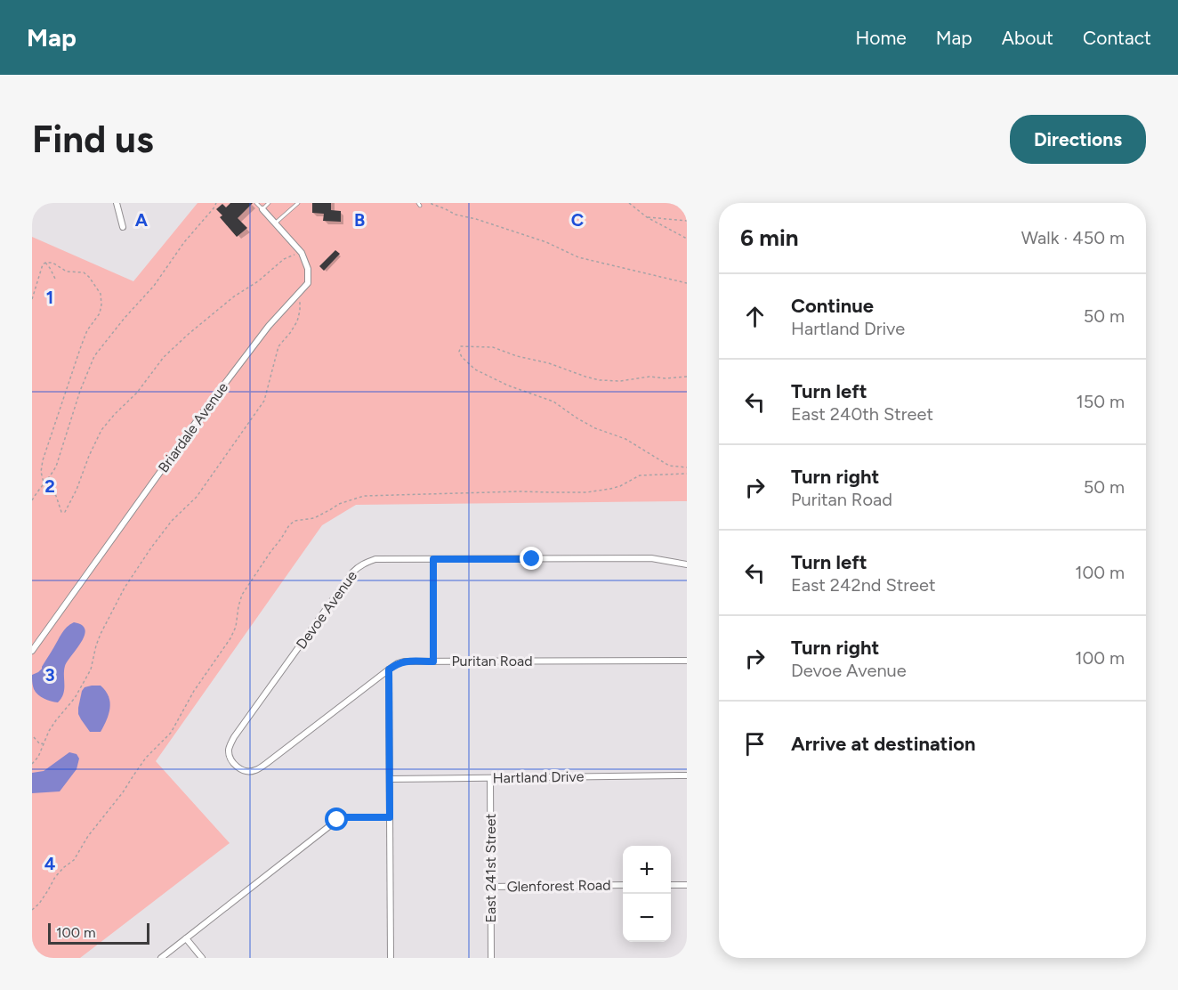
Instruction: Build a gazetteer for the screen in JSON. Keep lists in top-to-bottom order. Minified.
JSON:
{"streets":{"street":["Briardale Avenue","Devoe Avenue","Puritan Road","Hartland Drive","East 241st Street","Glenforest Road"]},"crossings":[["Devoe Avenue","Puritan Road"],["Hartland Drive","East 241st Street"],["East 241st Street","Glenforest Road"]],"scale_bar":"100 m","page":{"header":"Map","nav":["Home","Map","About","Contact"],"buttons":"Directions","title":"Find us","heading":["6 min","Walk · 450 m"],"list":[["Continue","Hartland Drive","50 m"],["Turn left","East 240th Street","150 m"],["Turn right","Puritan Road","50 m"],["Turn left","East 242nd Street","100 m"],["Turn right","Devoe Avenue","100 m"],"Arrive at destination"],"map_buttons":["+","−"],"scale":"100 m"},"grid":{"columns":["A","B","C"],"rows":["1","2","3","4"]}}
